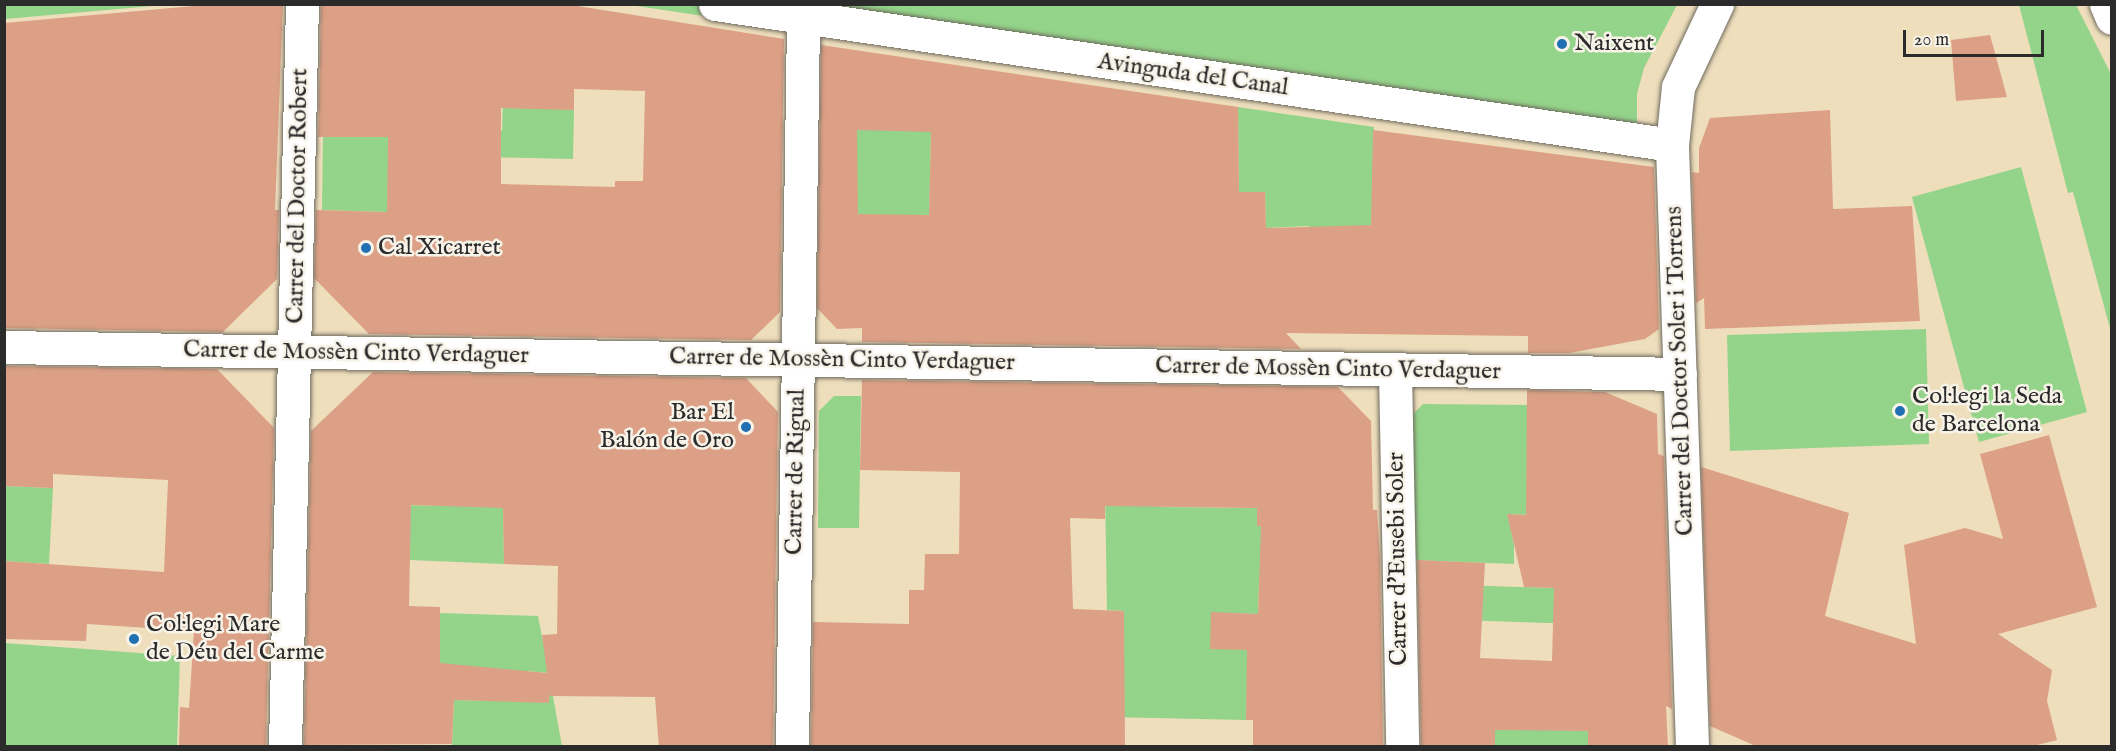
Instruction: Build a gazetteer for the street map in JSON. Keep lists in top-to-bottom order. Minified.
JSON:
{"streets":{"street":["Avinguda del Canal","Carrer del Doctor Robert","Carrer de Mossèn Cinto Verdaguer","Carrer del Doctor Soler i Torrens","Carrer de Rigual","Carrer d'Eusebi Soler"]},"crossings":[["Avinguda del Canal","Carrer del Doctor Soler i Torrens"],["Avinguda del Canal","Carrer de Rigual"],["Carrer del Doctor Robert","Carrer de Mossèn Cinto Verdaguer"],["Carrer de Mossèn Cinto Verdaguer","Carrer del Doctor Soler i Torrens"],["Carrer de Mossèn Cinto Verdaguer","Carrer de Rigual"],["Carrer de Mossèn Cinto Verdaguer","Carrer d'Eusebi Soler"]],"places":["Naixent","Cal Xicarret","Col·legi la Seda de Barcelona","Bar El Balón de Oro","Col·legi Mare de Déu del Carme"],"scale_bar":"20 m"}
